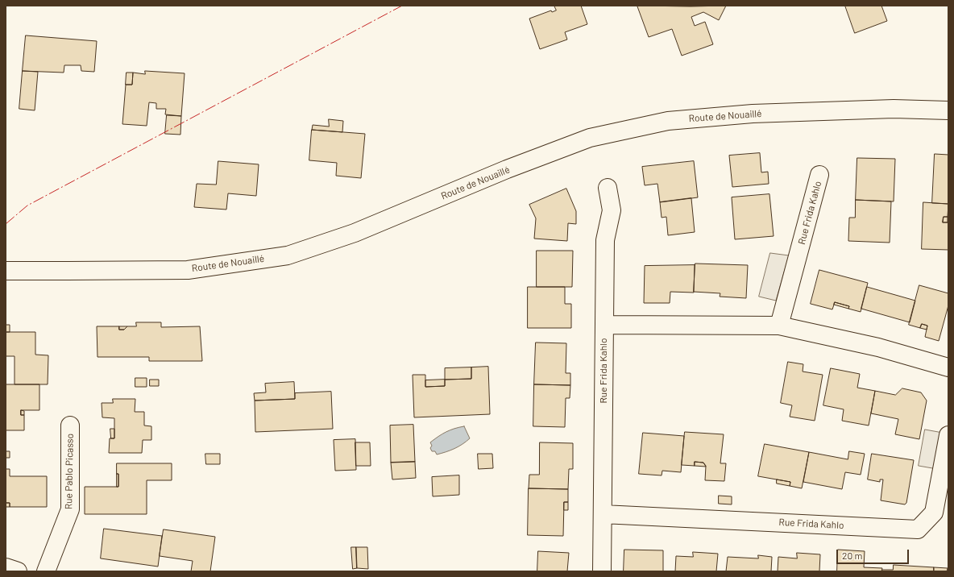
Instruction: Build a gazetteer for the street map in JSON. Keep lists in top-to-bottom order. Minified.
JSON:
{"streets":{"street":["Route de Nouaillé","Rue Frida Kahlo","Rue Pablo Picasso"]},"scale_bar":"20 m"}
